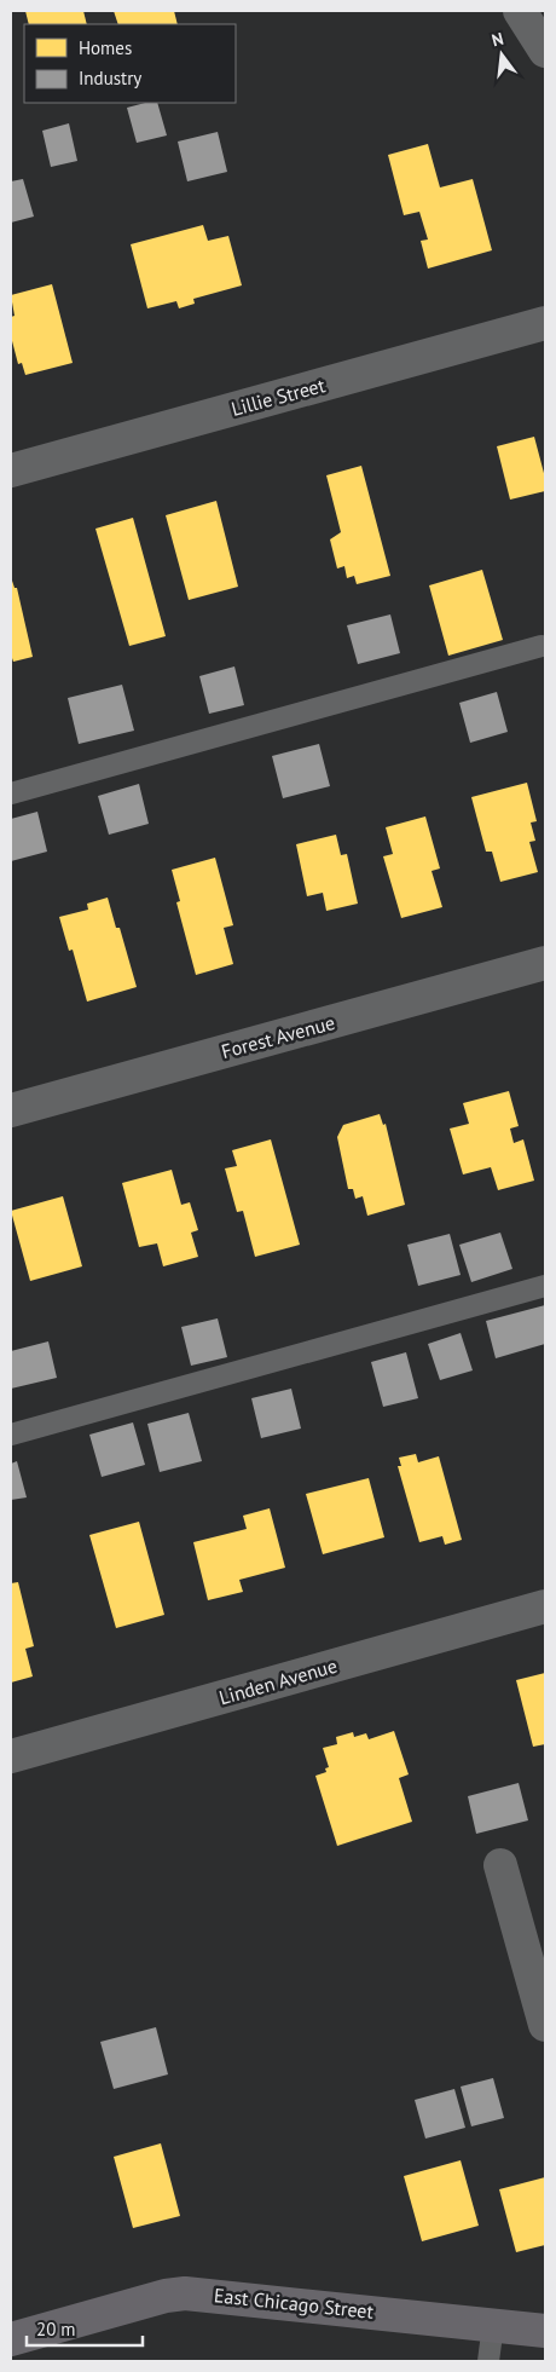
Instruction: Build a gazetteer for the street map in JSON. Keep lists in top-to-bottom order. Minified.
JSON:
{"streets":{"main road":["East Chicago Street"],"street":["Lillie Street","Forest Avenue","Linden Avenue"]},"legend":["Homes","Industry"],"scale_bar":"20 m","north":"top"}
